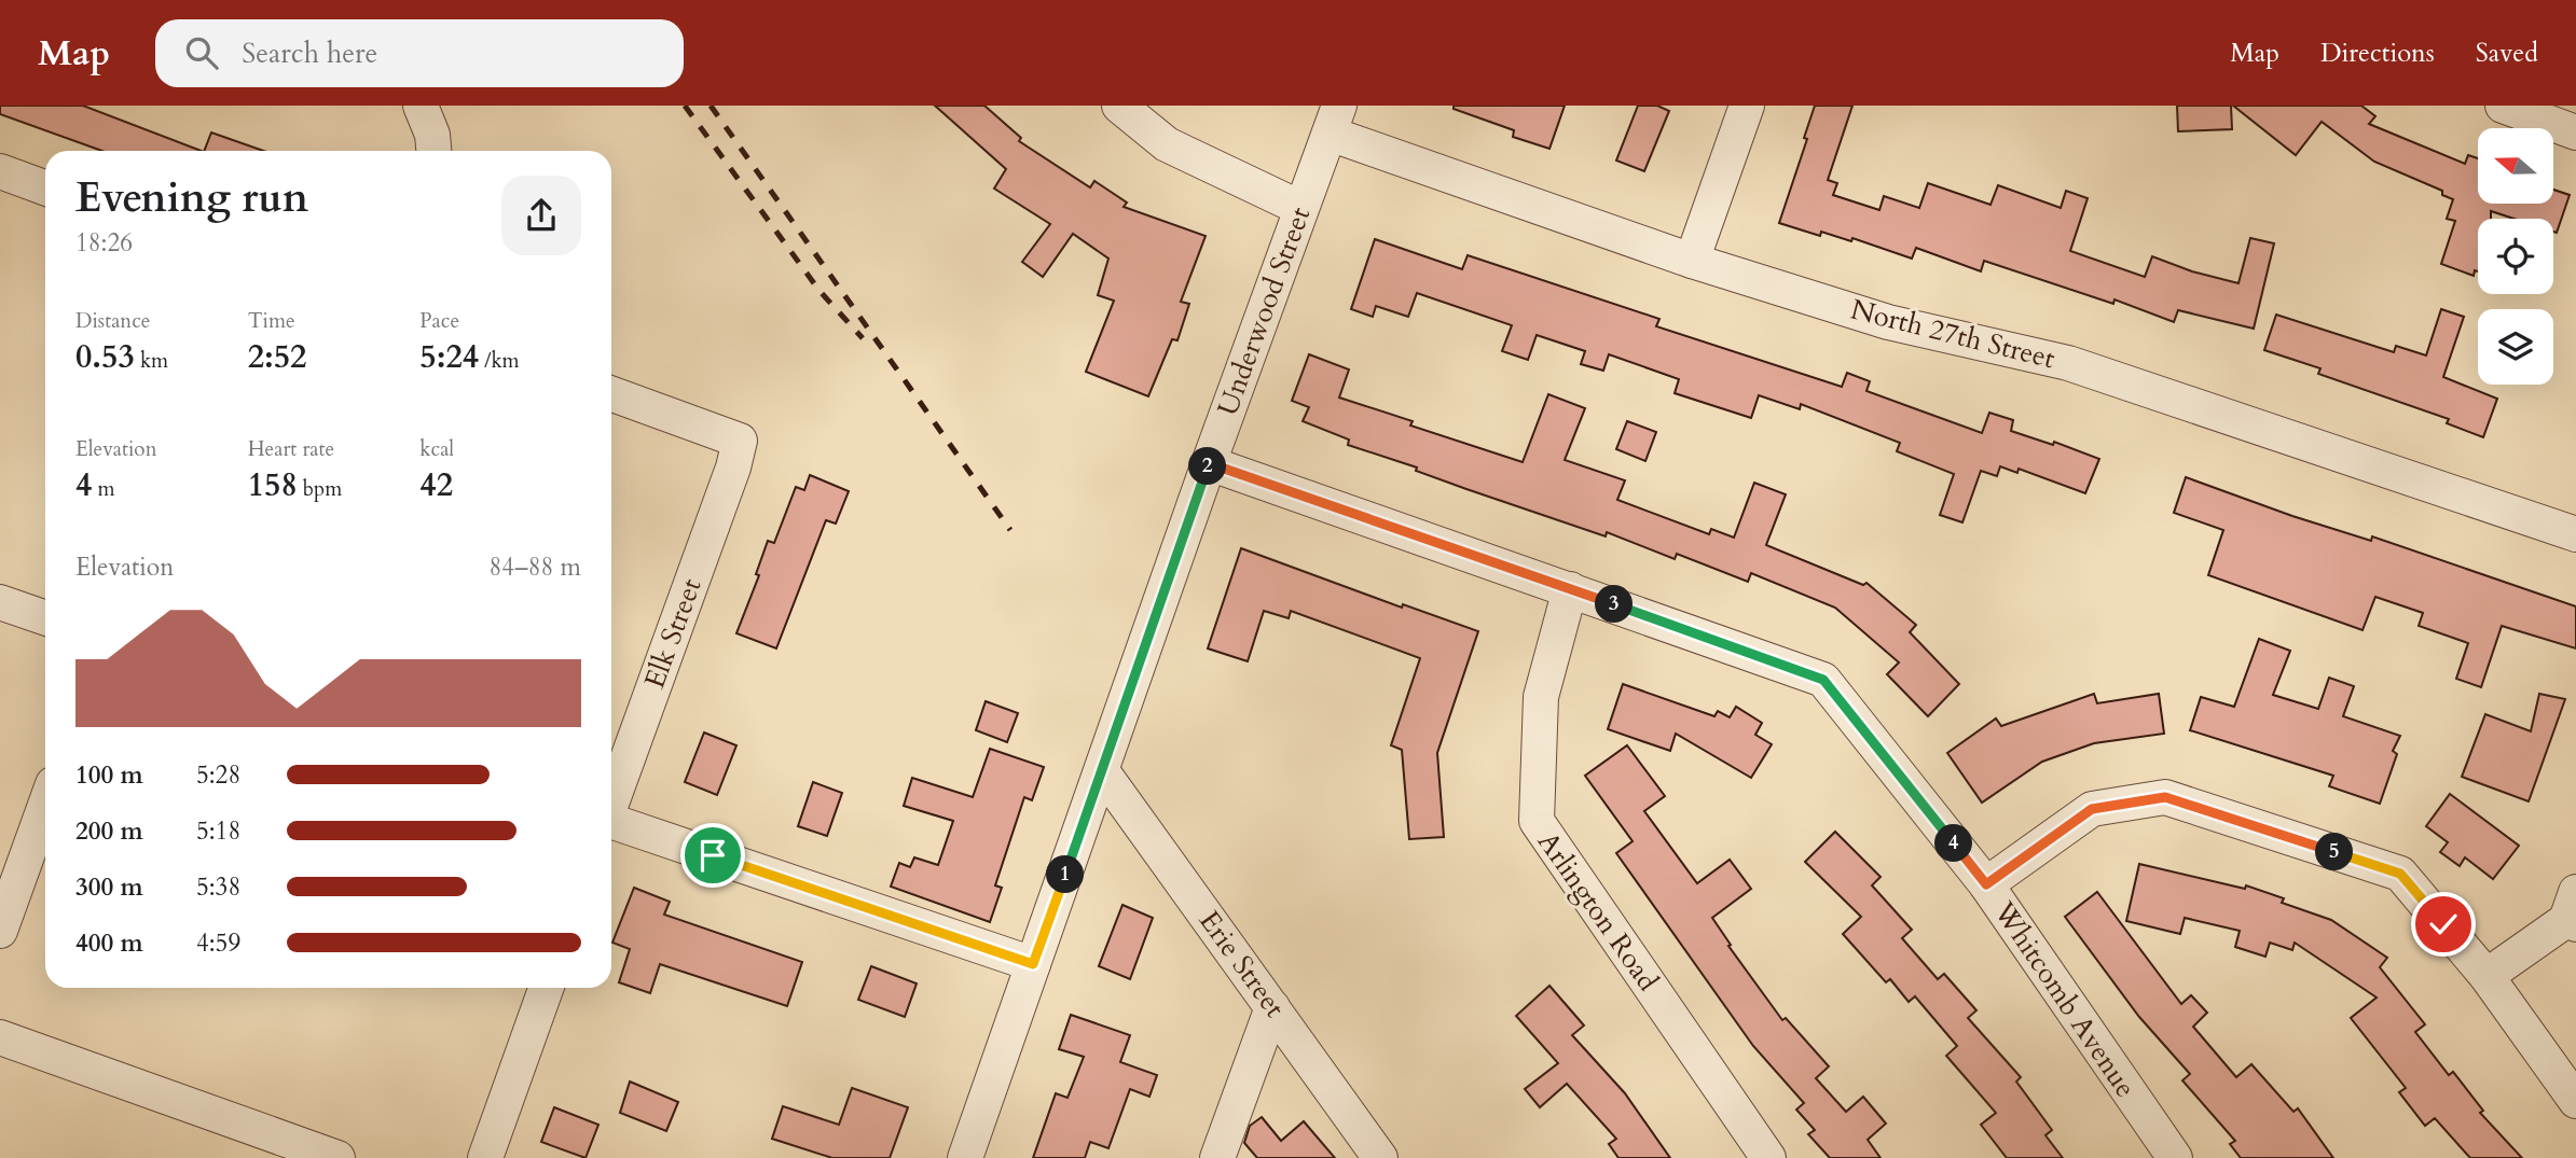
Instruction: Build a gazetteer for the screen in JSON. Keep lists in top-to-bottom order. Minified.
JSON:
{"streets":{"street":["Underwood Street","North 27th Street","Elk Street","Arlington Road","Erie Street","Whitcomb Avenue"]},"crossings":[["Underwood Street","North 27th Street"],["Underwood Street","Erie Street"],["Underwood Street","Whitcomb Avenue"],["Arlington Road","Whitcomb Avenue"]],"north":"left","page":{"header":"Map","search":"Search here","nav":["Map","Directions","Saved"],"heading":["Evening run","18:26"],"stats":[["Distance","0.53 km"],["Time","2:52"],["Pace","5:24 /km"],["Elevation","4 m"],["Heart rate","158 bpm"],["kcal","42"]],"pins":["2","3","4","5","1"],"chart":["Elevation","84–88 m"],"list":[{"name":"100 m","note":"5:28"},{"name":"200 m","note":"5:18"},{"name":"300 m","note":"5:38"},{"name":"400 m","note":"4:59"}]}}
